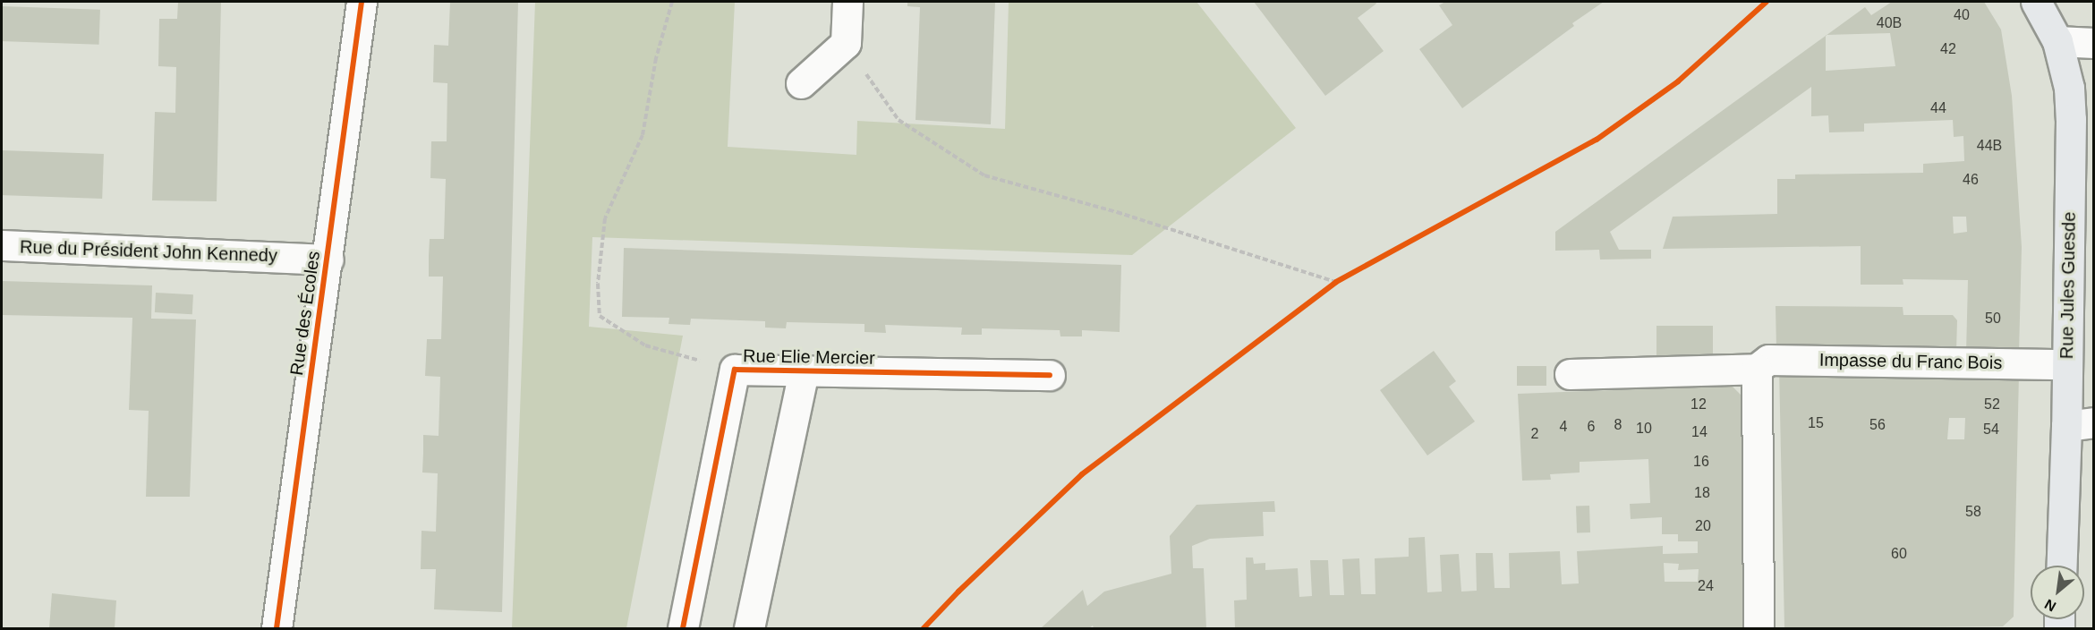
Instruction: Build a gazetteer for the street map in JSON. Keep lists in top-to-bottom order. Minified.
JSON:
{"streets":{"main road":["Rue Jules Guesde"],"street":["Rue du Président John Kennedy","Rue des Écoles","Rue Elie Mercier","Impasse du Franc Bois"]},"crossings":[["Rue du Président John Kennedy","Rue des Écoles"],["Rue Jules Guesde","Impasse du Franc Bois"]],"house_numbers":["40","40B","42","44","44B","46","50","12","52","15","8","56","4","6","10","54","14","2","16","18","58","20","60","24"],"north":"bottom left"}
